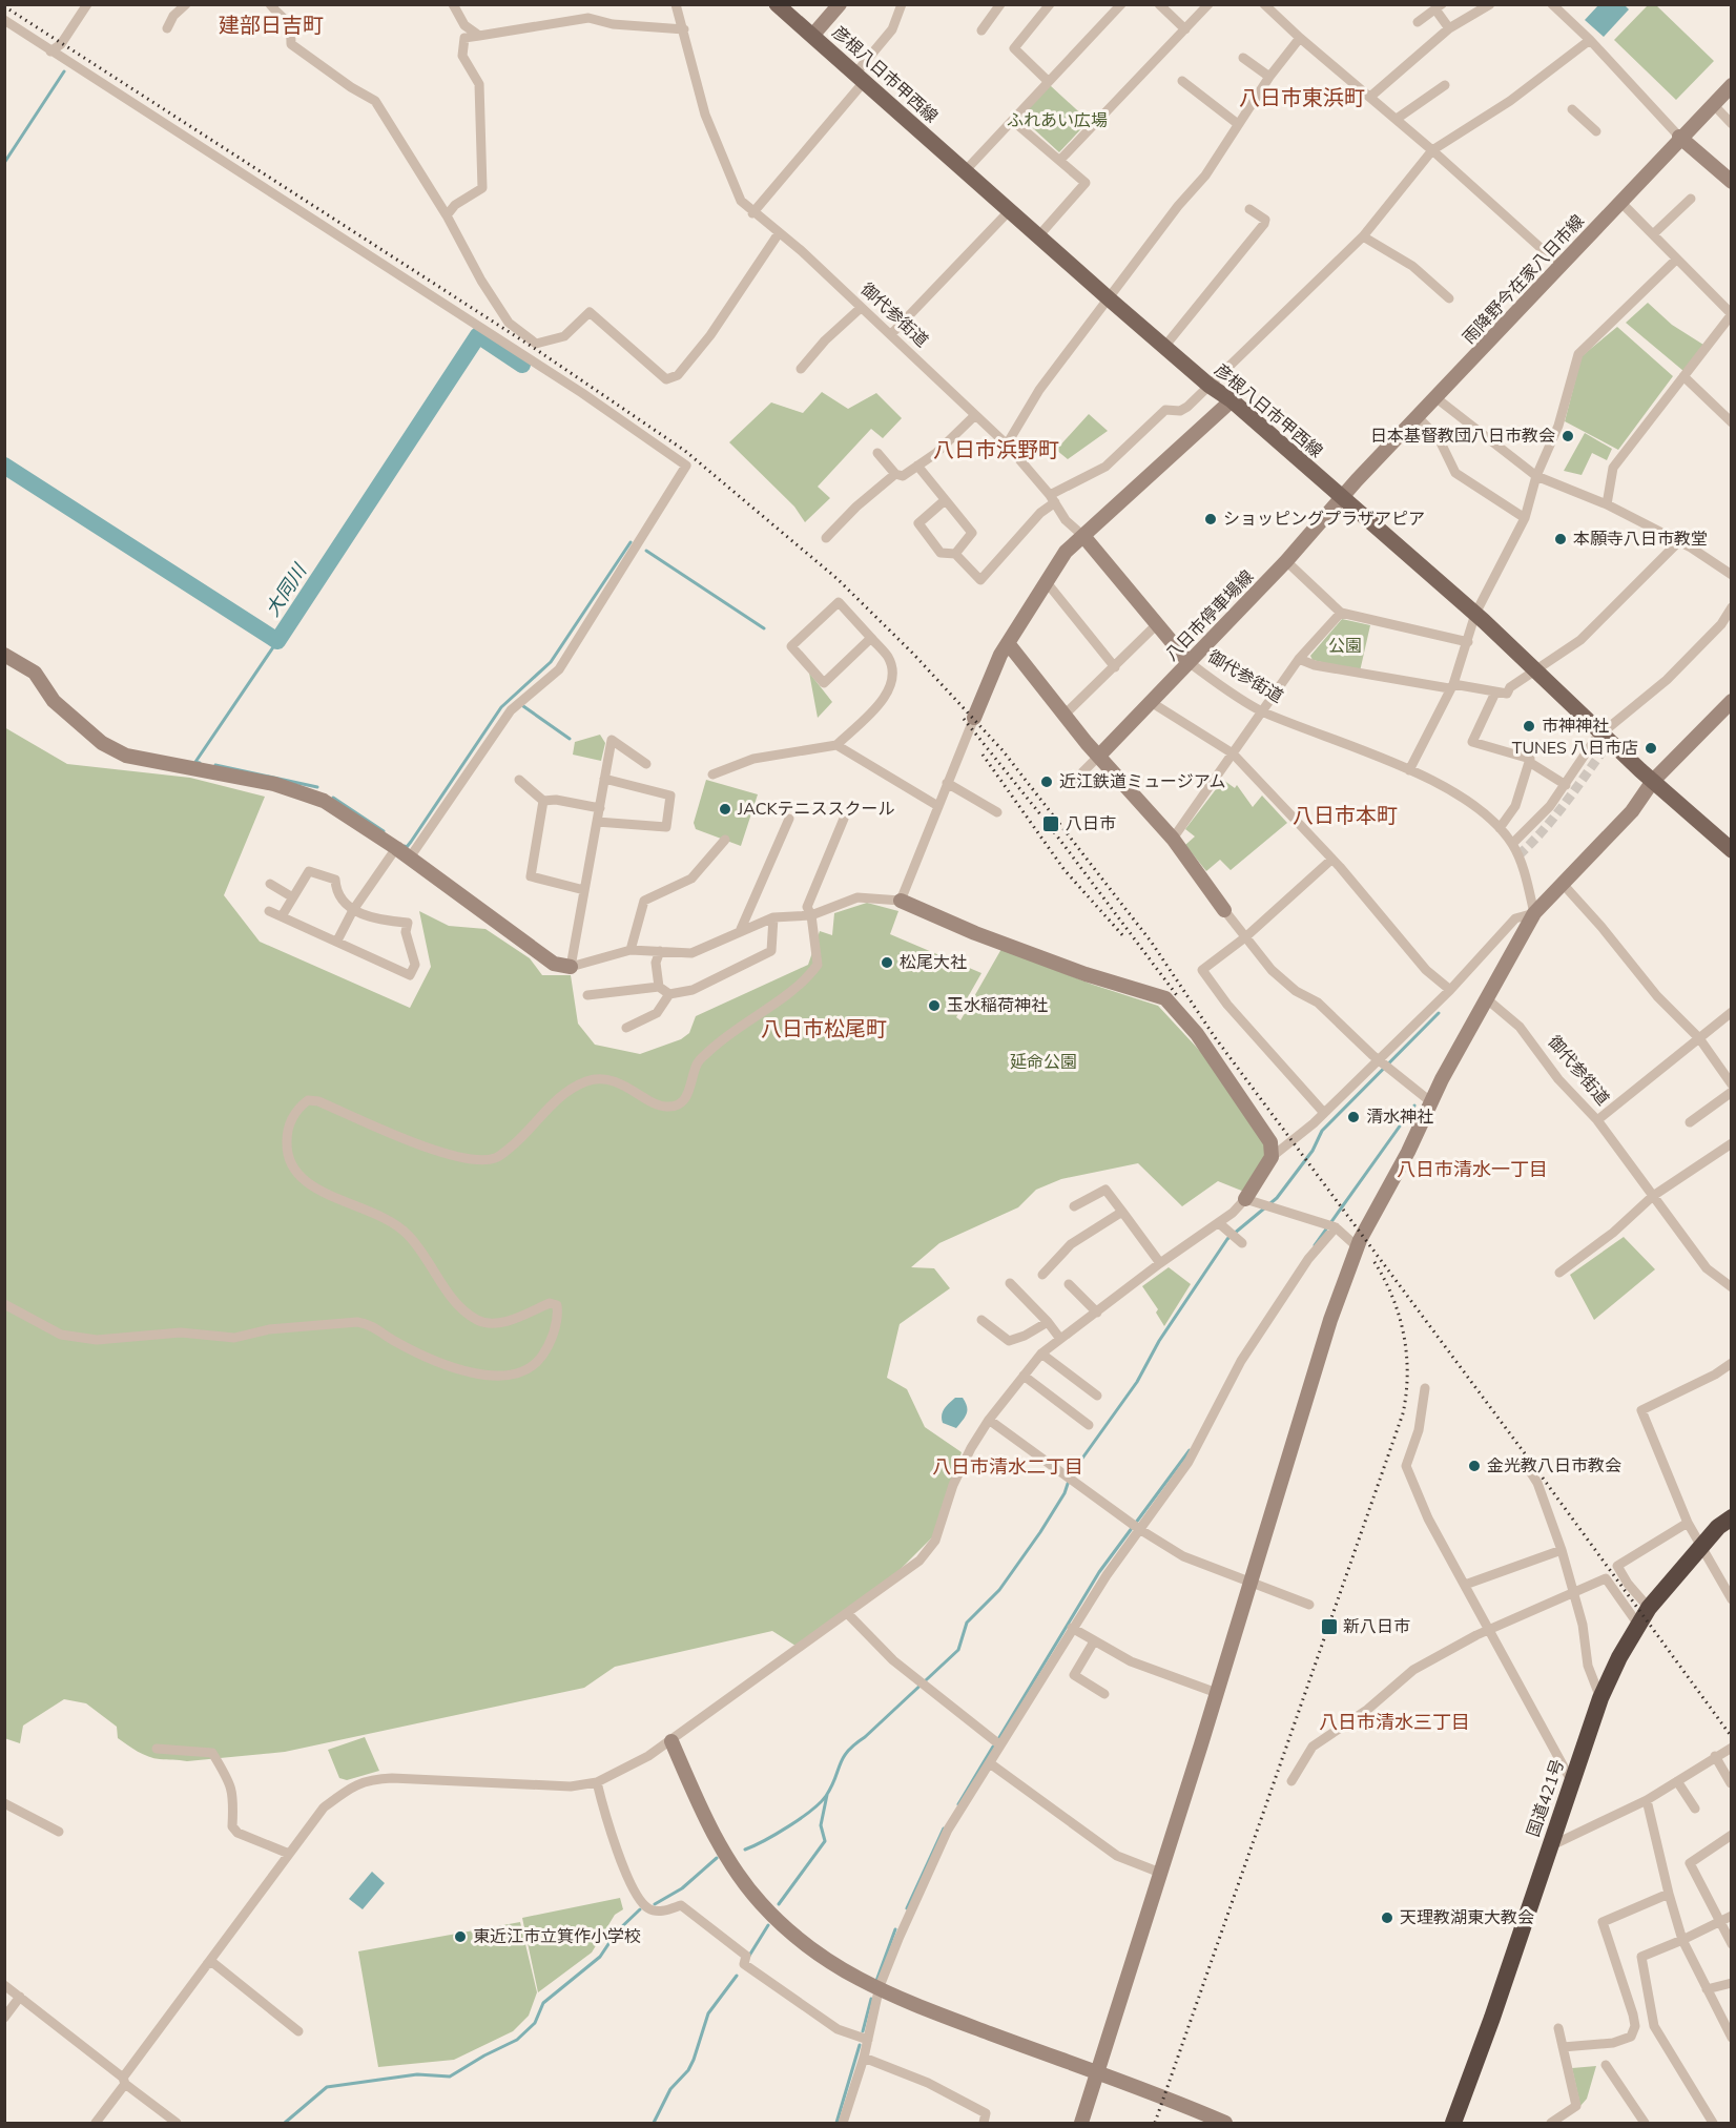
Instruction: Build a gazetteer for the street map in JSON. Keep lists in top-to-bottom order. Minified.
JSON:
{"streets":{"highway":["国道421号"],"main road":["彦根八日市甲西線"],"street":["雨降野今在家八日市線","御代参街道","八日市停車場線"]},"crossings":[["彦根八日市甲西線","雨降野今在家八日市線"],["彦根八日市甲西線","八日市停車場線"],["雨降野今在家八日市線","八日市停車場線"],["御代参街道","八日市停車場線"]],"districts":["建部日吉町","八日市東浜町","八日市浜野町","八日市本町","八日市松尾町","八日市清水一丁目","八日市清水二丁目","八日市清水三丁目"],"water":["大同川"],"parks":["ふれあい広場","公園","延命公園"],"places":{"other":["日本基督教団八日市教会","ショッピングプラザアピア","本願寺八日市教堂","市神神社","TUNES 八日市店","近江鉄道ミュージアム","JACKテニススクール","松尾大社","玉水稲荷神社","清水神社","金光教八日市教会","天理教湖東大教会","東近江市立箕作小学校"],"transit":["八日市","新八日市"]}}
